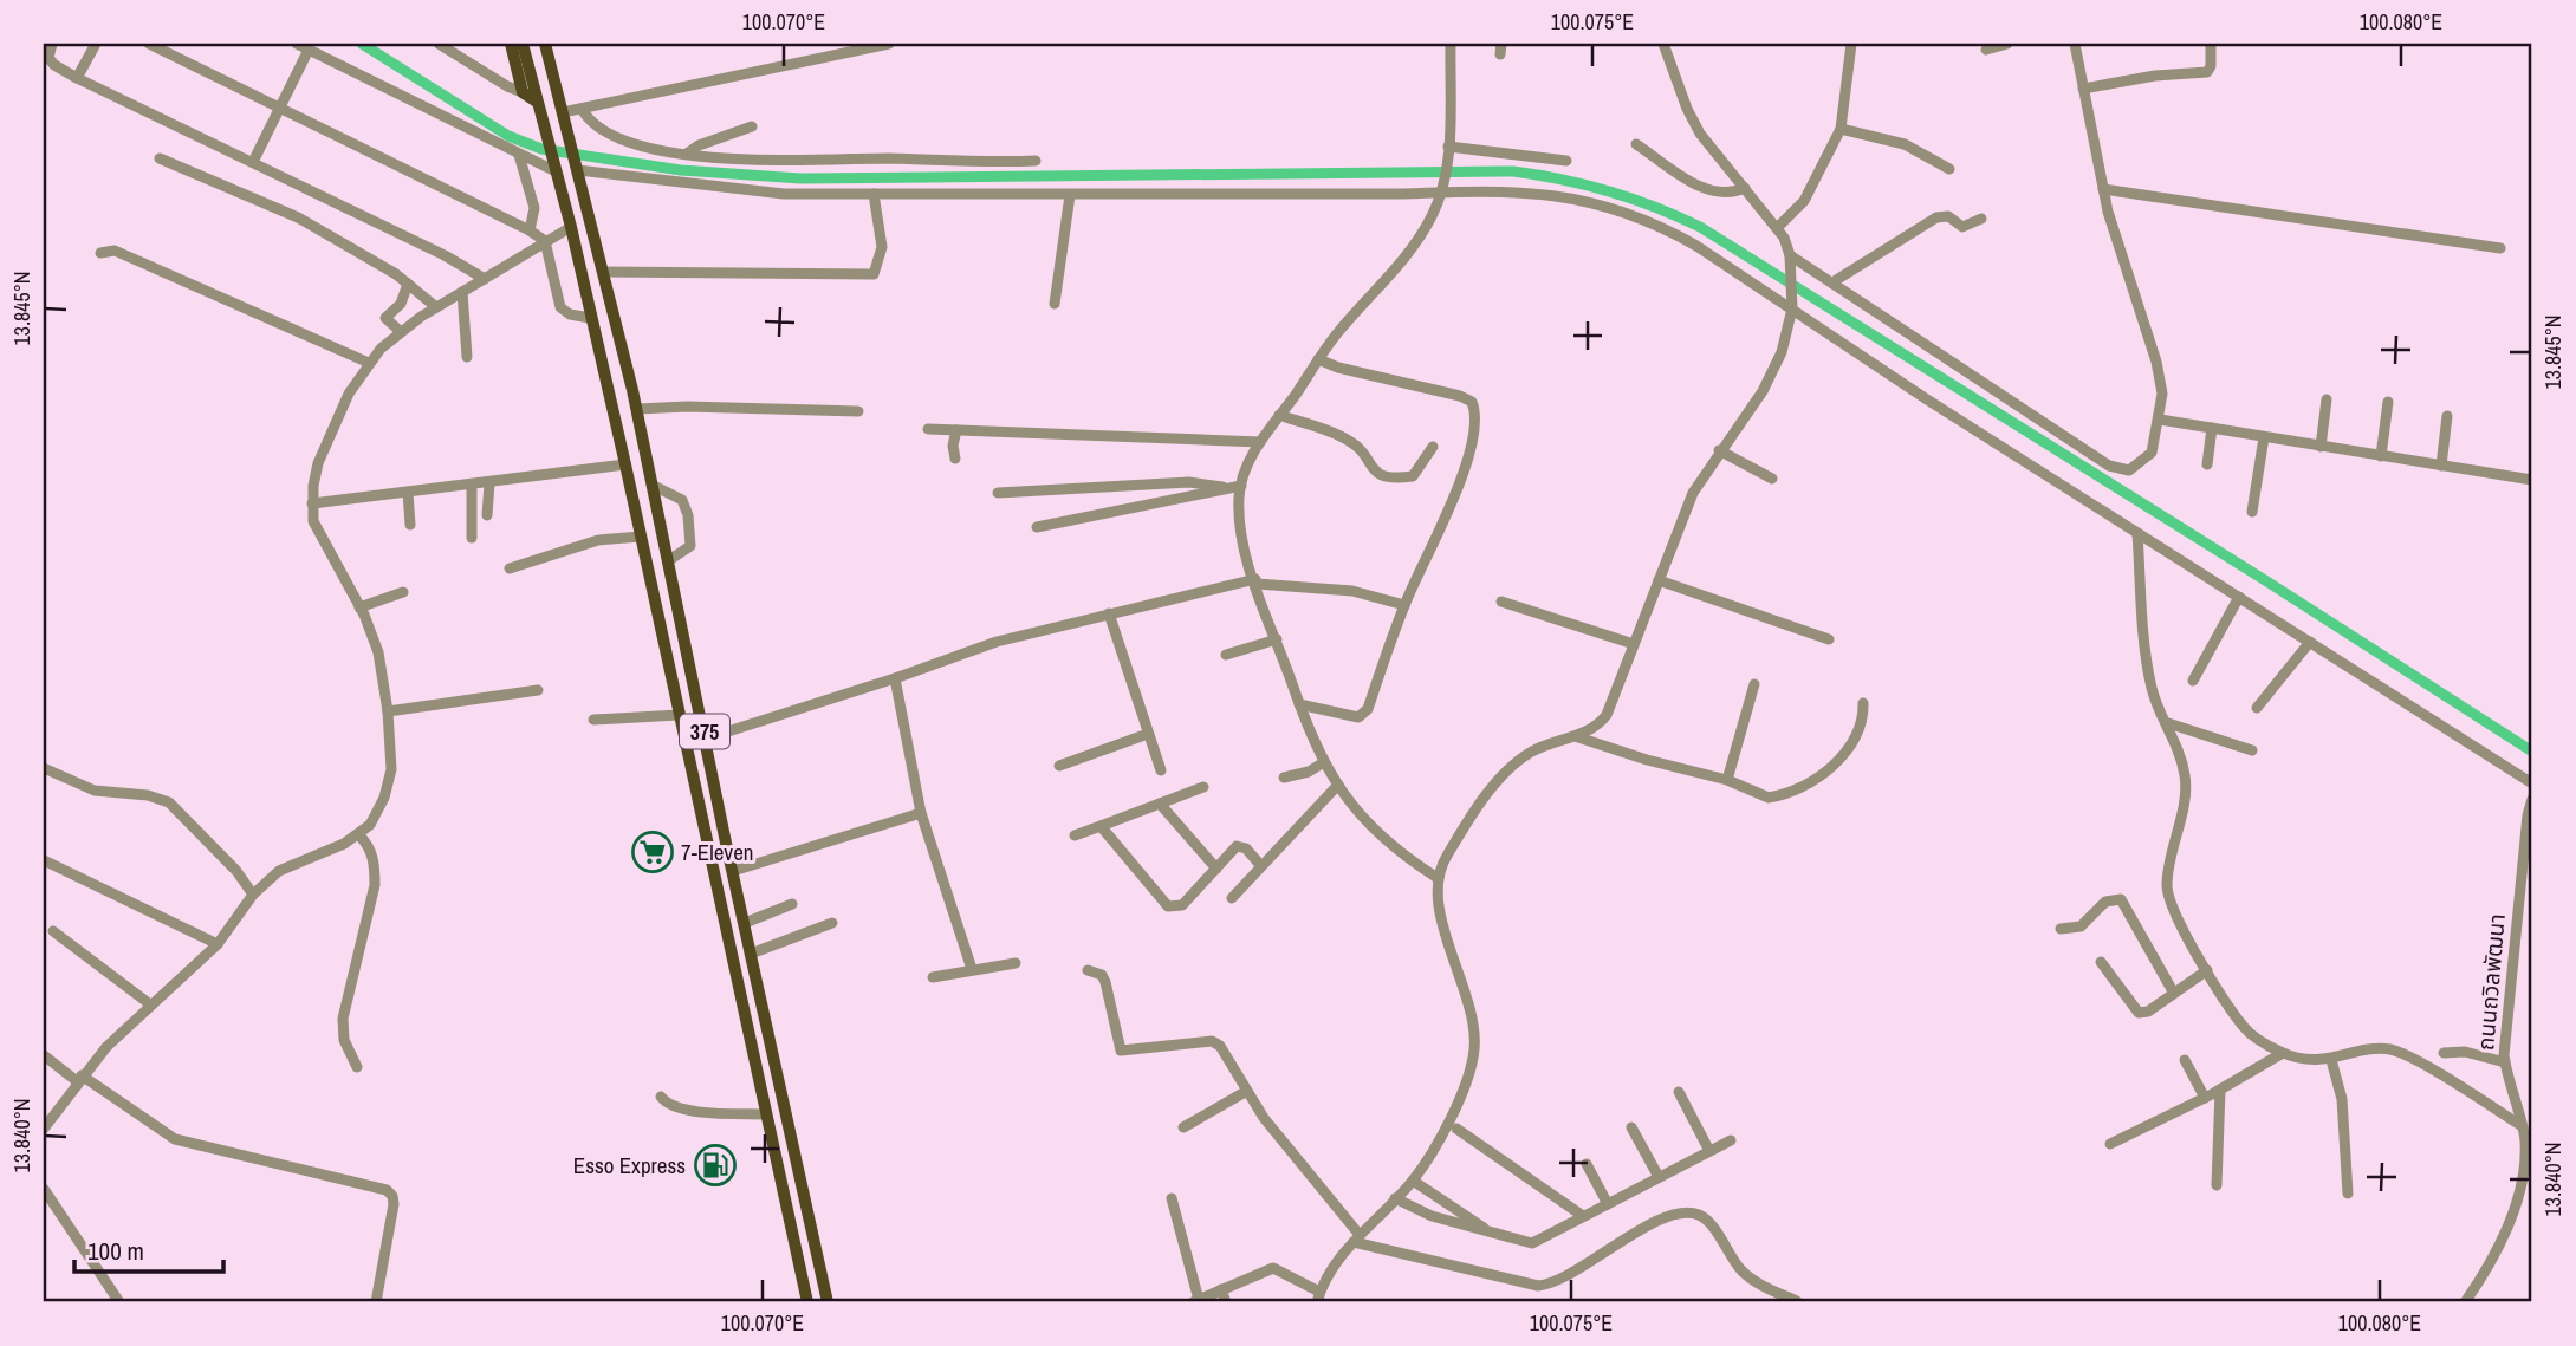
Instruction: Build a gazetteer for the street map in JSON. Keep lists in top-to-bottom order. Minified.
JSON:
{"streets":{"main road":["375"],"street":["ถนนถวิลพัฒนา"]},"places":{"supermarket":["7-Eleven"],"fuel station":["Esso Express"]},"scale_bar":"100 m","coordinates":["100.070°E","100.075°E","100.080°E","13.845°N","13.840°N"]}
